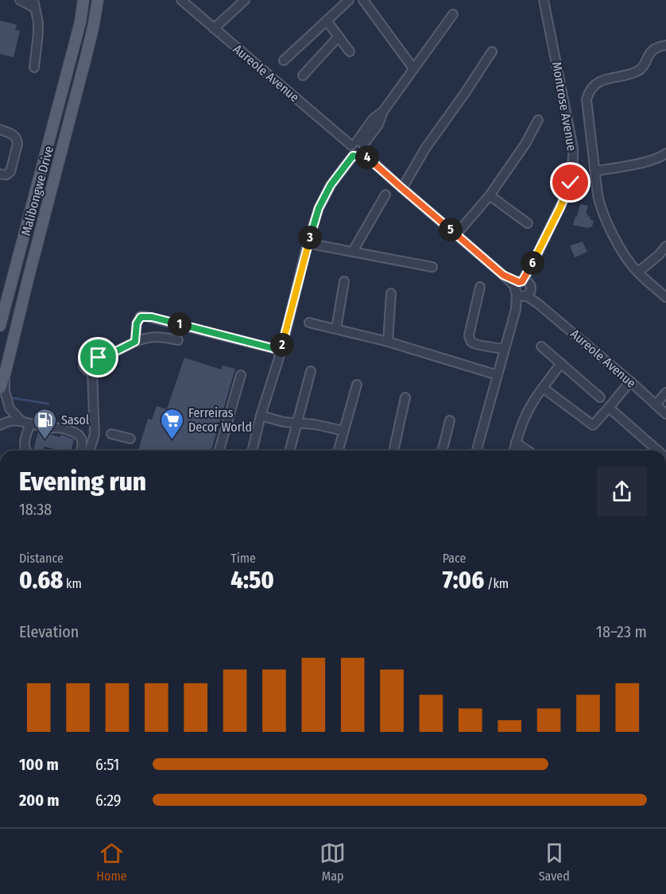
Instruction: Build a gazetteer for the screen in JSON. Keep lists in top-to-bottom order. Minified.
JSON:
{"streets":{"main road":["Malibongwe Drive"],"street":["Aureole Avenue","Montrose Avenue"]},"crossings":[["Aureole Avenue","Montrose Avenue"]],"places":{"fuel station":["Sasol"],"supermarket":["Ferreiras Decor World"]},"page":{"pins":["4","5","3","6","1","2"],"heading":["Evening run","18:38"],"stats":[["Distance","0.68 km"],["Time","4:50"],["Pace","7:06 /km"]],"chart":["Elevation","18–23 m"],"list":[{"name":"100 m","note":"6:51"},{"name":"200 m","note":"6:29"}],"tabs":["Home","Map","Saved"]}}
